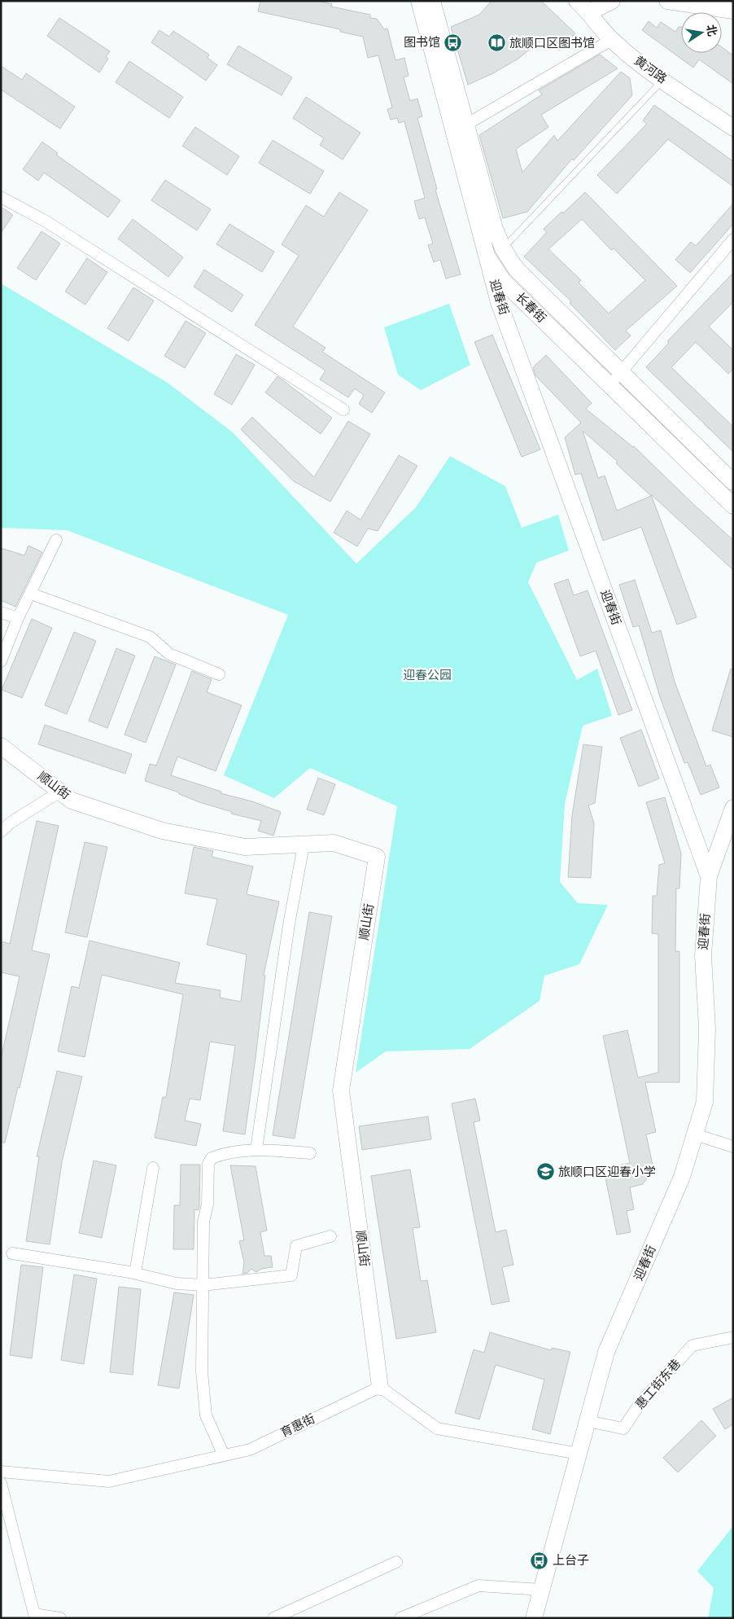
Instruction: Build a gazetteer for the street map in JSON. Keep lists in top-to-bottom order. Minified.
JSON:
{"streets":{"street":["黄河路","迎春街","长春街","顺山街","惠工街东巷","育惠街"]},"crossings":[["迎春街","长春街"],["迎春街","惠工街东巷"],["顺山街","育惠街"]],"parks":["迎春公园"],"places":{"bus stop":["图书馆","上台子"],"library":["旅顺口区图书馆"],"school or university":["旅顺口区迎春小学"]},"north":"right"}
